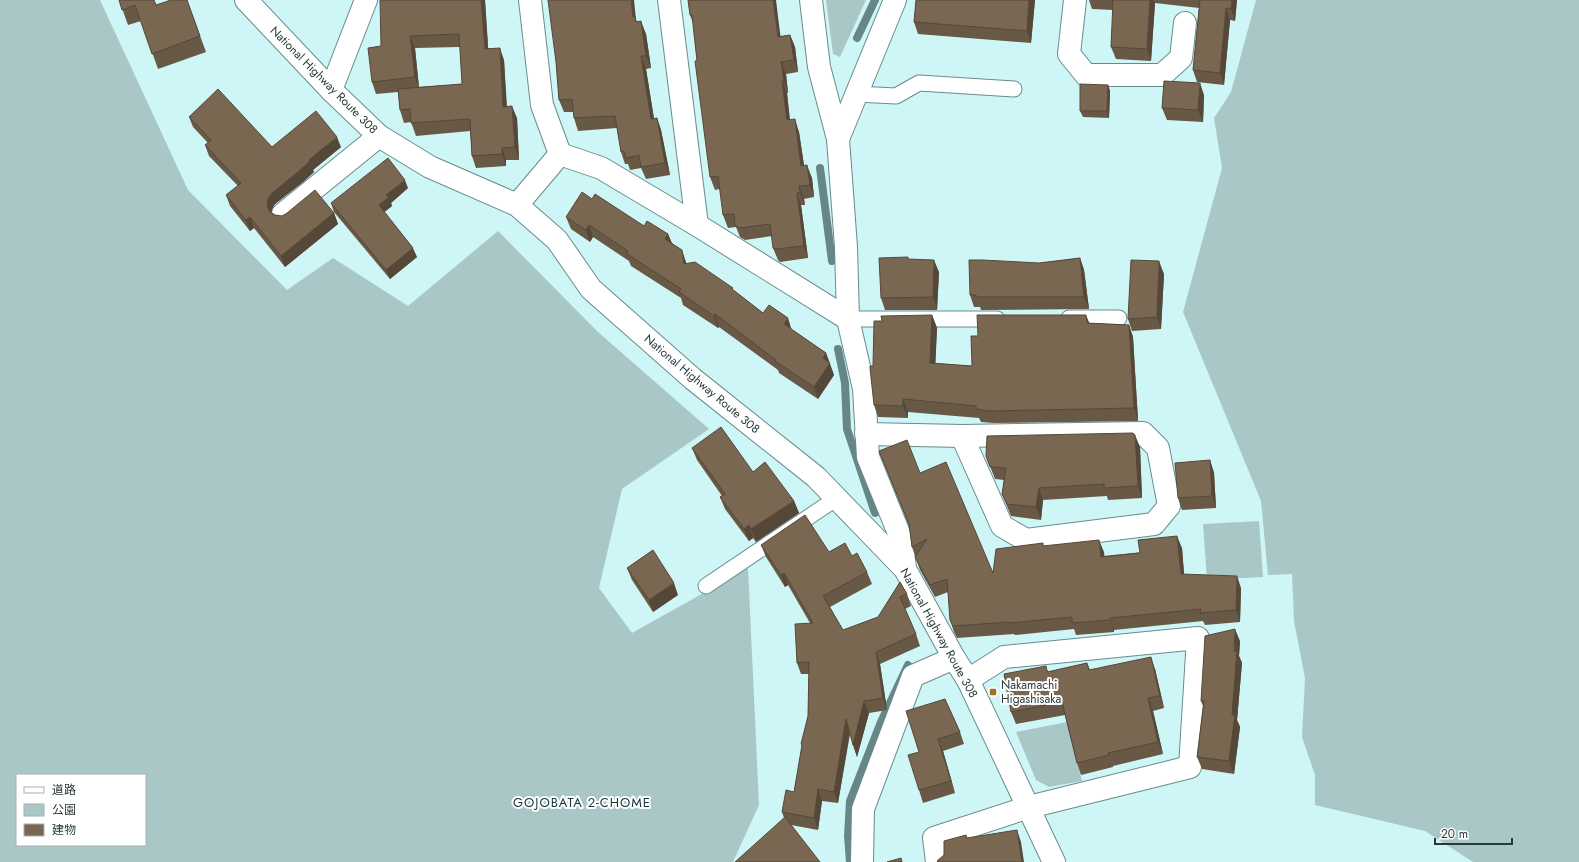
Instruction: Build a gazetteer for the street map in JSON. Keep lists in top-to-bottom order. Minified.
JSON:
{"streets":{"main road":["National Highway Route 308"]},"districts":["GOJOBATA 2-CHOME"],"places":{"transit":["Nakamachi Higashisaka"]},"legend":["道路","公園","建物"],"scale_bar":"20 m"}
